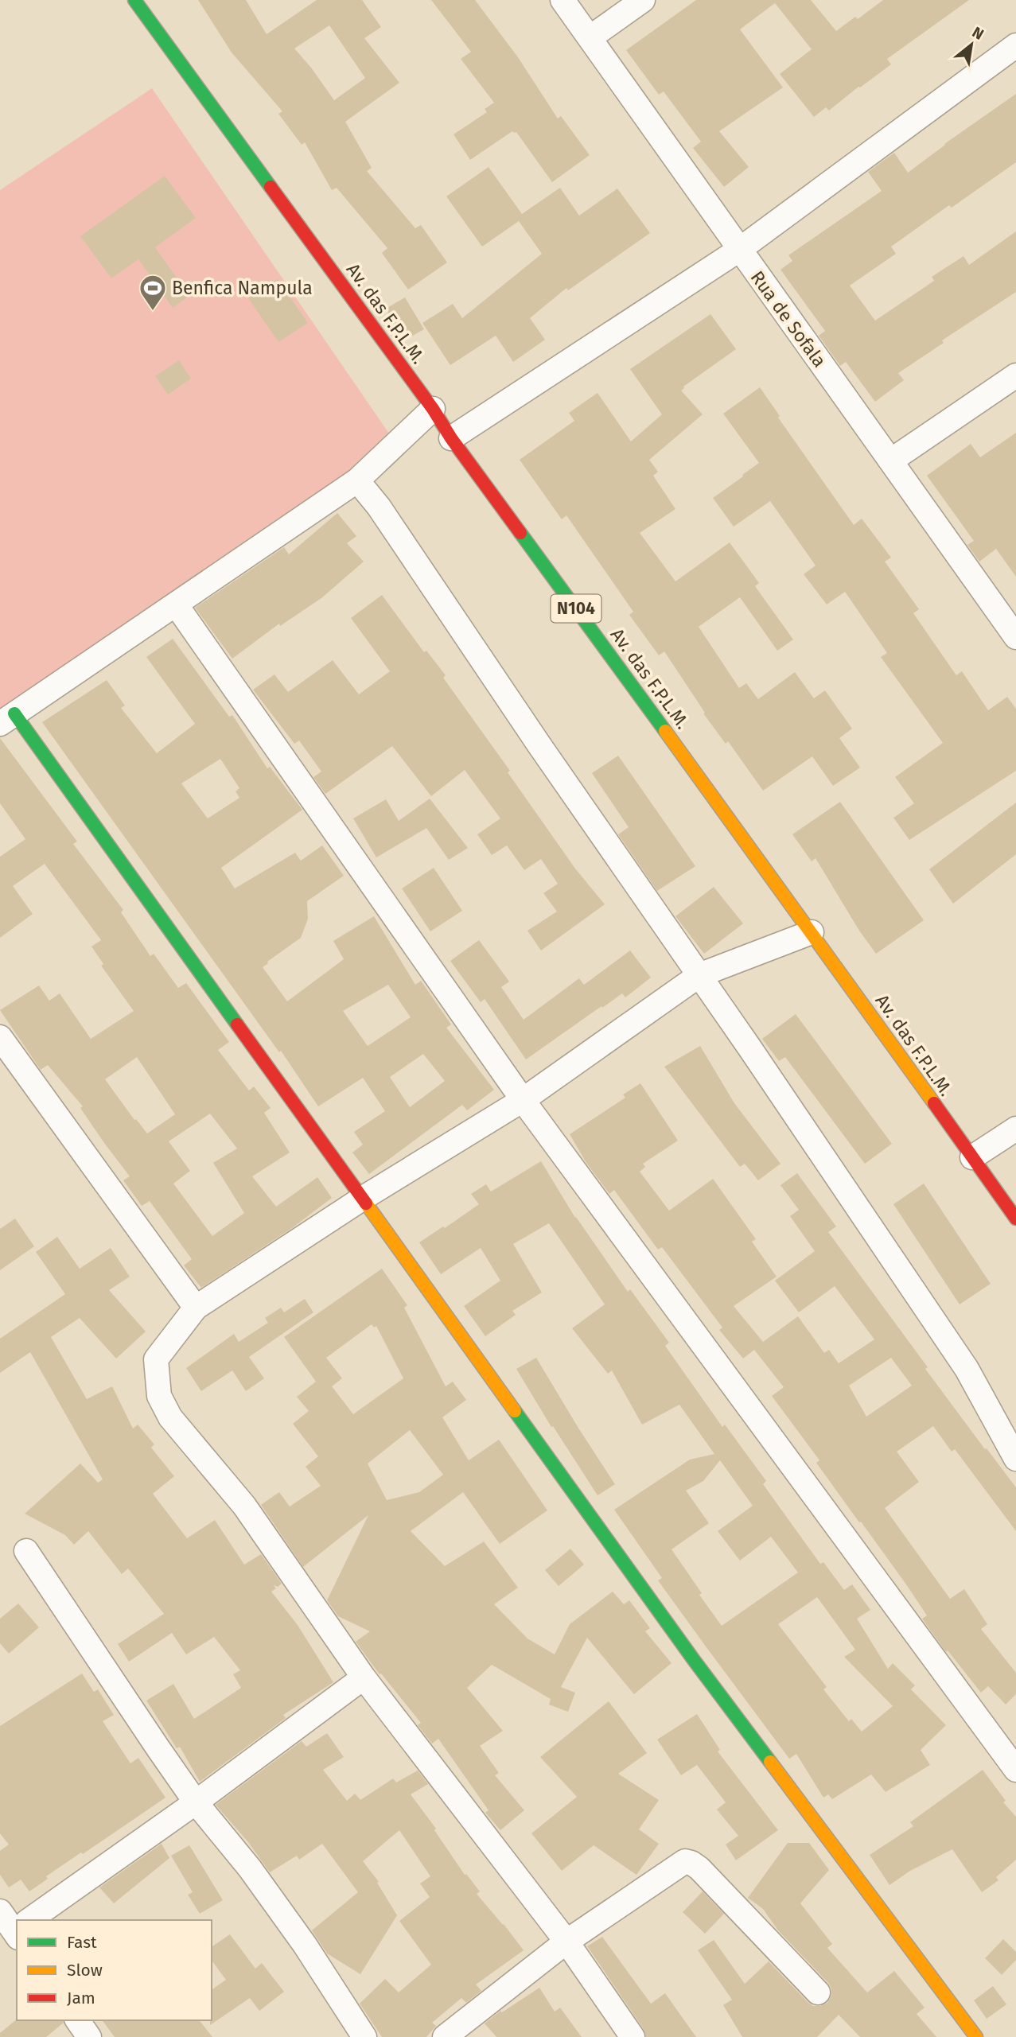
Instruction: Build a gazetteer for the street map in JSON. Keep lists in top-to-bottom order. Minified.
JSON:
{"streets":{"street":["Av. das F.P.L.M.","Rua de Sofala","N104"]},"places":{"sports":["Benfica Nampula"]},"legend":["Fast","Slow","Jam"],"north":"top right"}
